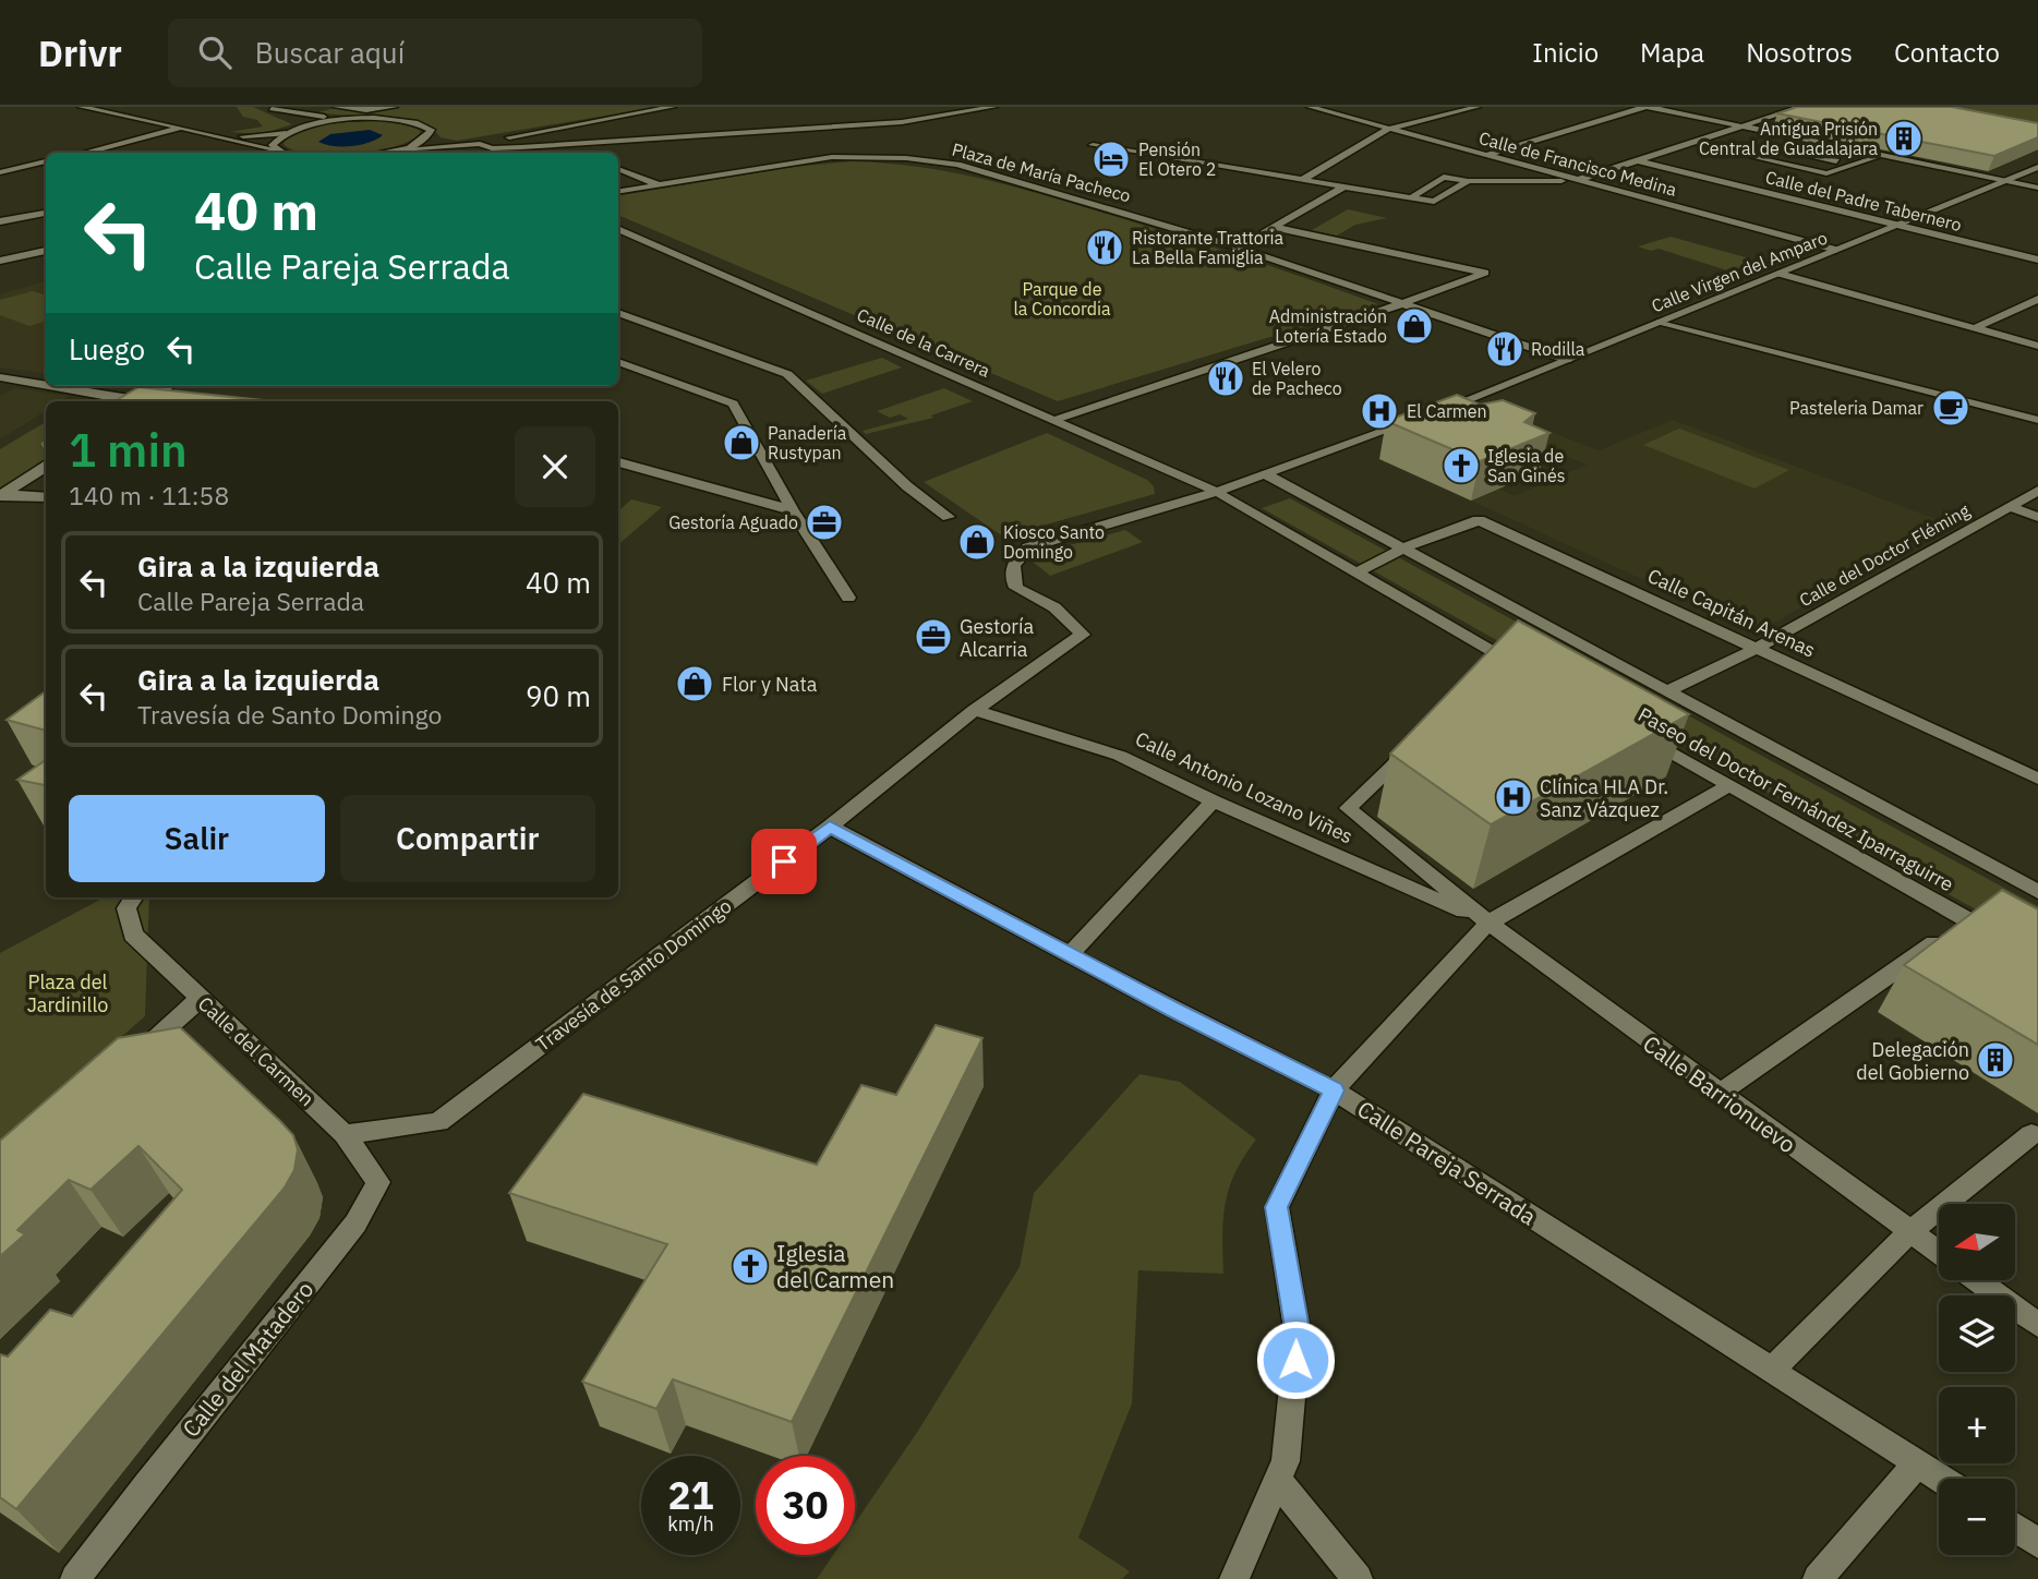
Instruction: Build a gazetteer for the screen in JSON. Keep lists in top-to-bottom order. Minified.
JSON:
{"streets":{"street":["Calle de Francisco Medina","Plaza de María Pacheco","Calle del Padre Tabernero","Calle Virgen del Amparo","Calle de la Carrera","Calle del Doctor Fléming","Calle Capitán Arenas","Calle Antonio Lozano Viñes","Paseo del Doctor Fernández Iparraguirre","Travesía de Santo Domingo","Calle del Carmen","Calle Barrionuevo","Calle Pareja Serrada","Calle del Matadero"]},"crossings":[["Calle de Francisco Medina","Calle Virgen del Amparo"],["Plaza de María Pacheco","Calle Virgen del Amparo"],["Calle del Padre Tabernero","Calle Virgen del Amparo"],["Calle Virgen del Amparo","Calle de la Carrera"],["Calle Virgen del Amparo","Paseo del Doctor Fernández Iparraguirre"],["Calle Virgen del Amparo","Travesía de Santo Domingo"],["Calle del Doctor Fléming","Calle Capitán Arenas"],["Calle del Doctor Fléming","Paseo del Doctor Fernández Iparraguirre"],["Calle Capitán Arenas","Paseo del Doctor Fernández Iparraguirre"],["Calle Antonio Lozano Viñes","Travesía de Santo Domingo"],["Calle Antonio Lozano Viñes","Calle Barrionuevo"],["Travesía de Santo Domingo","Calle del Carmen"],["Travesía de Santo Domingo","Calle Pareja Serrada"],["Travesía de Santo Domingo","Calle del Matadero"],["Calle del Carmen","Calle del Matadero"]],"parks":["Parque de la Concordia","Plaza del Jardinillo"],"places":{"building":["Antigua Prisión Central de Guadalajara","Delegación del Gobierno"],"hotel":["Pensión El Otero 2"],"restaurant":["Ristorante Trattoria La Bella Famiglia","Rodilla","El Velero de Pacheco"],"shop":["Administración Lotería Estado","Panadería Rustypan","Kiosco Santo Domingo","Flor y Nata"],"cafe":["Pasteleria Damar"],"hospital":["El Carmen","Clínica HLA Dr. Sanz Vázquez"],"church":["Iglesia de San Ginés","Iglesia del Carmen"],"office":["Gestoría Aguado","Gestoría Alcarria"]},"north":"left","page":{"header":"Drivr","search":"Buscar aquí","nav":["Inicio","Mapa","Nosotros","Contacto"],"turn":["40 m","Calle Pareja Serrada"],"then":"Luego","heading":["1 min","140 m · 11:58"],"list":[{"name":"Gira a la izquierda","note":"Calle Pareja Serrada","value":"40 m"},{"name":"Gira a la izquierda","note":"Travesía de Santo Domingo","value":"90 m"}],"buttons":["Salir","Compartir"],"map_buttons":["+","−"],"speed":"21 km/h","limit":"30"}}
